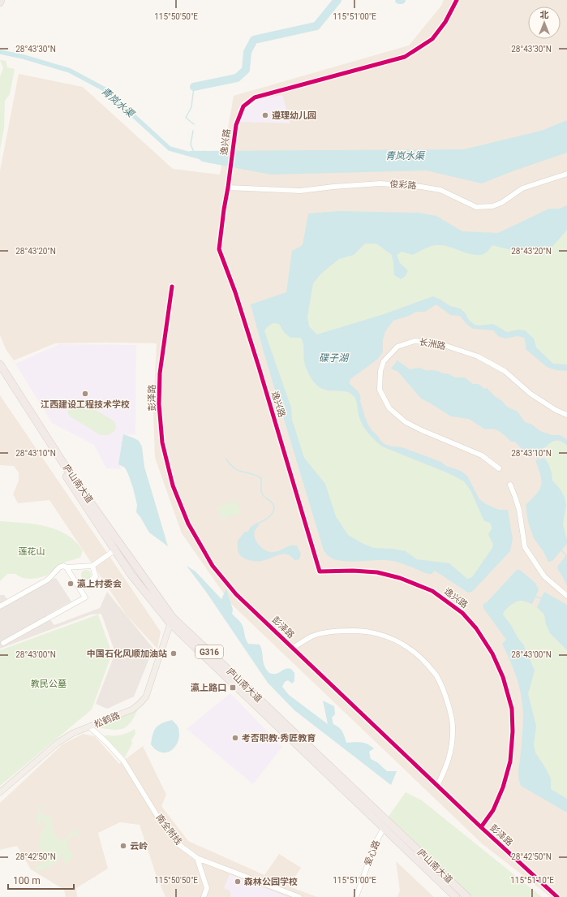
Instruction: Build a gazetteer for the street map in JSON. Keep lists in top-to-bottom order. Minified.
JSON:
{"streets":{"highway":["庐山南大道","G316"],"main road":["松鹤路"],"street":["逸兴路","俊彩路","长洲路","彭泽路","南全附线","爱心路"]},"crossings":[["逸兴路","俊彩路"],["逸兴路","彭泽路"],["庐山南大道","松鹤路"],["庐山南大道","爱心路"],["松鹤路","南全附线"]],"water":["青岚水渠","碟子湖"],"parks":["莲花山","教民公墓"],"places":{"other":["遵理幼儿园","江西建设工程技术学校","瀛上村委会","中国石化风顺加油站","考否职教·秀匠教育","云岭","森林公园学校"],"transit":["瀛上路口"]},"scale_bar":"100 m","north":"top","coordinates":["115°50'50\"E","115°51'00\"E","28°43'30\"N","28°43'20\"N","28°43'10\"N","28°43'00\"N","28°42'50\"N","115°51'10\"E"]}
